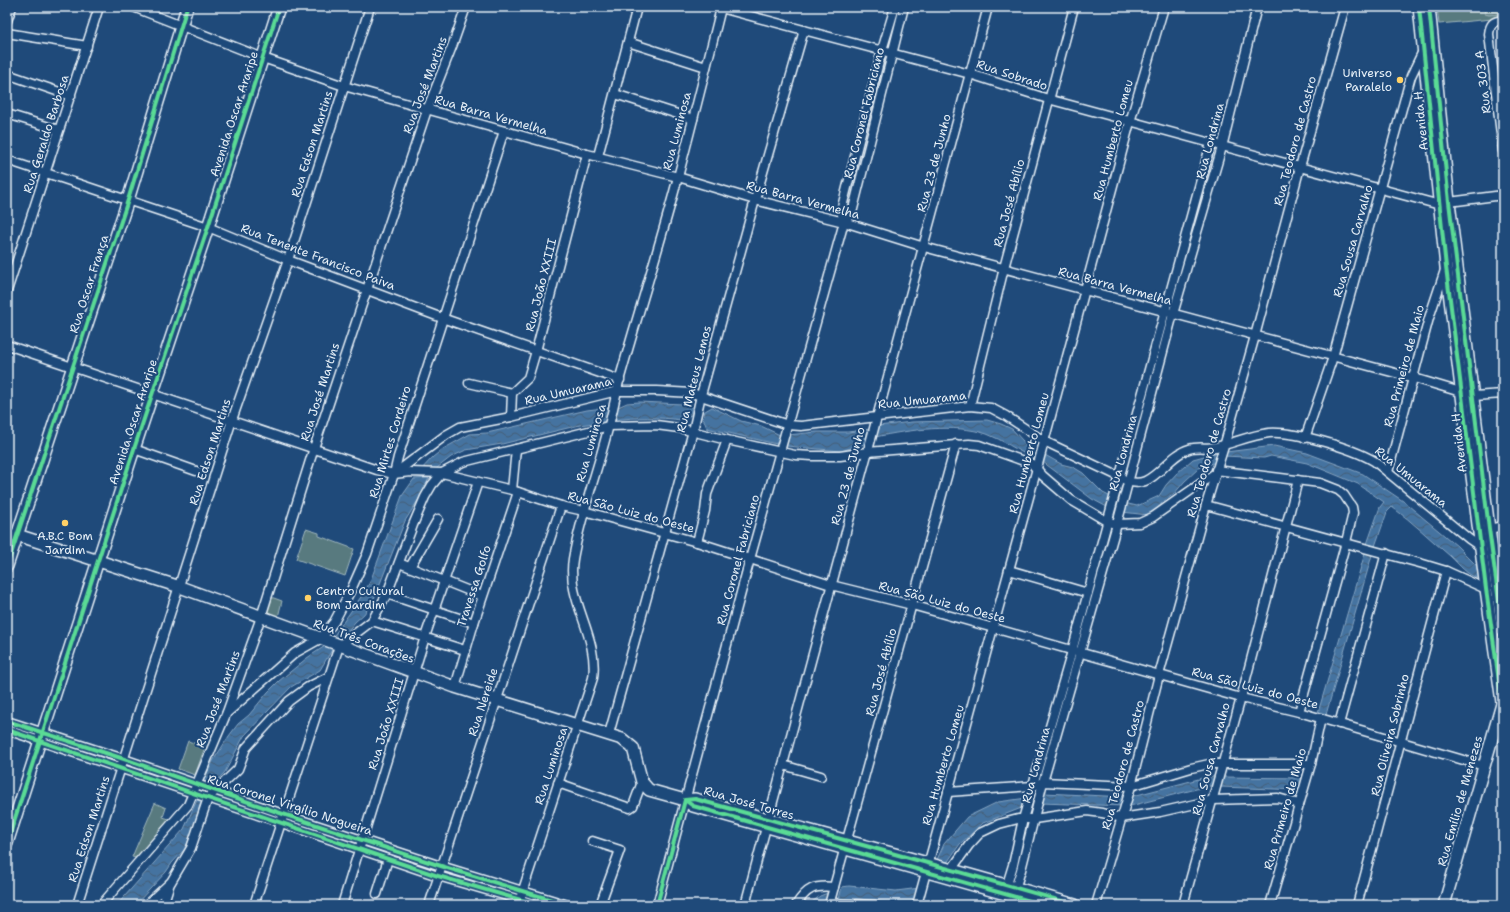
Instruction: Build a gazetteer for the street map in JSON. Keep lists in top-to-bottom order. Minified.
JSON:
{"streets":{"street":["Rua Sobrado","Rua 303 A","Rua José Martins","Rua Coronel Fabriciano","Avenida Oscar Araripe","Rua Barra Vermelha","Avenida H","Rua Luminosa","Rua Geraldo Barbosa","Rua Humberto Lomeu","Rua Londrina","Rua Teodoro de Castro","Rua Edson Martins","Rua 23 de Junho","Rua José Abílio","Rua Sousa Carvalho","Rua Tenente Francisco Paiva","Rua Oscar França","Rua João XXIII","Rua Primeiro de Maio","Rua Mateus Lemos","Rua Umuarama","Rua Mirtes Cordeiro","Rua São Luiz do Oeste","Travessa Golfo","Rua Três Corações","Rua Nereide","Rua Oliveira Sobrinho","Rua Emílio de Menezes","Rua José Torres","Rua Coronel Virgílio Nogueira"]},"crossings":[["Rua Sobrado","Rua Coronel Fabriciano"],["Rua Sobrado","Avenida H"],["Rua Sobrado","Rua Luminosa"],["Rua Sobrado","Rua Humberto Lomeu"],["Rua Sobrado","Rua Londrina"],["Rua Sobrado","Rua Teodoro de Castro"],["Rua Sobrado","Rua 23 de Junho"],["Rua Sobrado","Rua José Abílio"],["Rua Sobrado","Rua Sousa Carvalho"],["Rua Sobrado","Rua Mateus Lemos"],["Rua José Martins","Rua Barra Vermelha"],["Rua José Martins","Rua Tenente Francisco Paiva"],["Rua José Martins","Rua Mirtes Cordeiro"],["Rua José Martins","Rua São Luiz do Oeste"],["Rua José Martins","Rua Três Corações"],["Rua José Martins","Rua Coronel Virgílio Nogueira"],["Rua Coronel Fabriciano","Rua Barra Vermelha"],["Rua Coronel Fabriciano","Rua Umuarama"],["Rua Coronel Fabriciano","Rua São Luiz do Oeste"],["Rua Coronel Fabriciano","Rua José Torres"],["Avenida Oscar Araripe","Rua Barra Vermelha"],["Avenida Oscar Araripe","Rua Tenente Francisco Paiva"],["Avenida Oscar Araripe","Rua São Luiz do Oeste"],["Avenida Oscar Araripe","Rua Três Corações"],["Avenida Oscar Araripe","Rua Coronel Virgílio Nogueira"],["Rua Barra Vermelha","Avenida H"],["Rua Barra Vermelha","Rua Luminosa"],["Rua Barra Vermelha","Rua Humberto Lomeu"],["Rua Barra Vermelha","Rua Londrina"],["Rua Barra Vermelha","Rua Teodoro de Castro"],["Rua Barra Vermelha","Rua Edson Martins"],["Rua Barra Vermelha","Rua 23 de Junho"],["Rua Barra Vermelha","Rua José Abílio"],["Rua Barra Vermelha","Rua Sousa Carvalho"],["Rua Barra Vermelha","Rua Oscar França"],["Rua Barra Vermelha","Rua João XXIII"],["Rua Barra Vermelha","Rua Primeiro de Maio"],["Rua Barra Vermelha","Rua Mateus Lemos"],["Rua Barra Vermelha","Rua Mirtes Cordeiro"],["Avenida H","Rua Sousa Carvalho"],["Avenida H","Rua Primeiro de Maio"],["Avenida H","Rua Umuarama"],["Avenida H","Rua Emílio de Menezes"],["Rua Luminosa","Rua Tenente Francisco Paiva"],["Rua Luminosa","Rua Umuarama"],["Rua Luminosa","Rua São Luiz do Oeste"],["Rua Luminosa","Rua Três Corações"],["Rua Luminosa","Rua Coronel Virgílio Nogueira"],["Rua Geraldo Barbosa","Rua Tenente Francisco Paiva"],["Rua Humberto Lomeu","Rua Umuarama"],["Rua Humberto Lomeu","Rua São Luiz do Oeste"],["Rua Humberto Lomeu","Rua José Torres"],["Rua Londrina","Rua Umuarama"],["Rua Londrina","Rua São Luiz do Oeste"],["Rua Londrina","Rua José Torres"],["Rua Teodoro de Castro","Rua Umuarama"],["Rua Teodoro de Castro","Rua São Luiz do Oeste"],["Rua Edson Martins","Rua Tenente Francisco Paiva"],["Rua Edson Martins","Rua São Luiz do Oeste"],["Rua Edson Martins","Rua Três Corações"],["Rua Edson Martins","Rua Coronel Virgílio Nogueira"],["Rua 23 de Junho","Rua Umuarama"],["Rua 23 de Junho","Rua São Luiz do Oeste"],["Rua 23 de Junho","Rua José Torres"],["Rua José Abílio","Rua Umuarama"],["Rua José Abílio","Rua São Luiz do Oeste"],["Rua José Abílio","Rua José Torres"],["Rua Sousa Carvalho","Rua Umuarama"],["Rua Sousa Carvalho","Rua São Luiz do Oeste"],["Rua Tenente Francisco Paiva","Rua Oscar França"],["Rua Tenente Francisco Paiva","Rua João XXIII"],["Rua Tenente Francisco Paiva","Rua Mirtes Cordeiro"],["Rua Oscar França","Rua São Luiz do Oeste"],["Rua Oscar França","Rua Três Corações"],["Rua João XXIII","Rua São Luiz do Oeste"],["Rua João XXIII","Rua Três Corações"],["Rua João XXIII","Rua Coronel Virgílio Nogueira"],["Rua Primeiro de Maio","Rua Umuarama"],["Rua Primeiro de Maio","Rua São Luiz do Oeste"],["Rua Mateus Lemos","Rua Umuarama"],["Rua Mateus Lemos","Rua São Luiz do Oeste"],["Rua Mateus Lemos","Rua Três Corações"],["Rua Umuarama","Rua Mirtes Cordeiro"],["Rua Umuarama","Rua São Luiz do Oeste"],["Rua Mirtes Cordeiro","Rua São Luiz do Oeste"],["Rua Mirtes Cordeiro","Rua Três Corações"],["Rua São Luiz do Oeste","Travessa Golfo"],["Rua São Luiz do Oeste","Rua Nereide"],["Rua São Luiz do Oeste","Rua Oliveira Sobrinho"],["Rua São Luiz do Oeste","Rua Emílio de Menezes"],["Travessa Golfo","Rua Três Corações"],["Rua Três Corações","Rua Nereide"],["Rua Nereide","Rua Coronel Virgílio Nogueira"]],"places":["Universo Paralelo","A.B.C Bom Jardim","Centro Cultural Bom Jardim"]}
